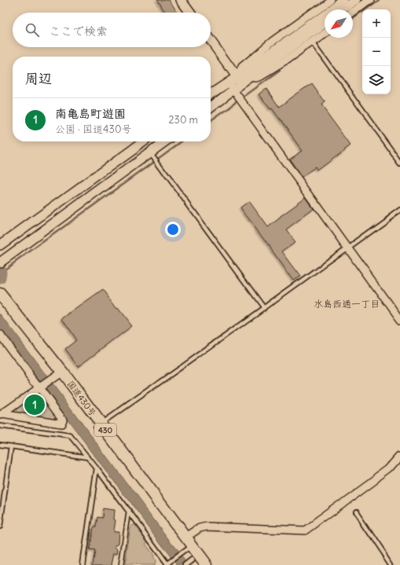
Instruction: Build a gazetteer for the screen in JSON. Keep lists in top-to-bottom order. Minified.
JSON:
{"streets":{"highway":["国道430号","430"]},"districts":["水島西通一丁目"],"north":"bottom left","page":{"map_buttons":["+","−"],"search":"ここで検索","heading":"周辺","list":[{"mark":"1","name":"南亀島町遊園","note":"公園 · 国道430号","value":"230 m"}],"pins":"1"}}
